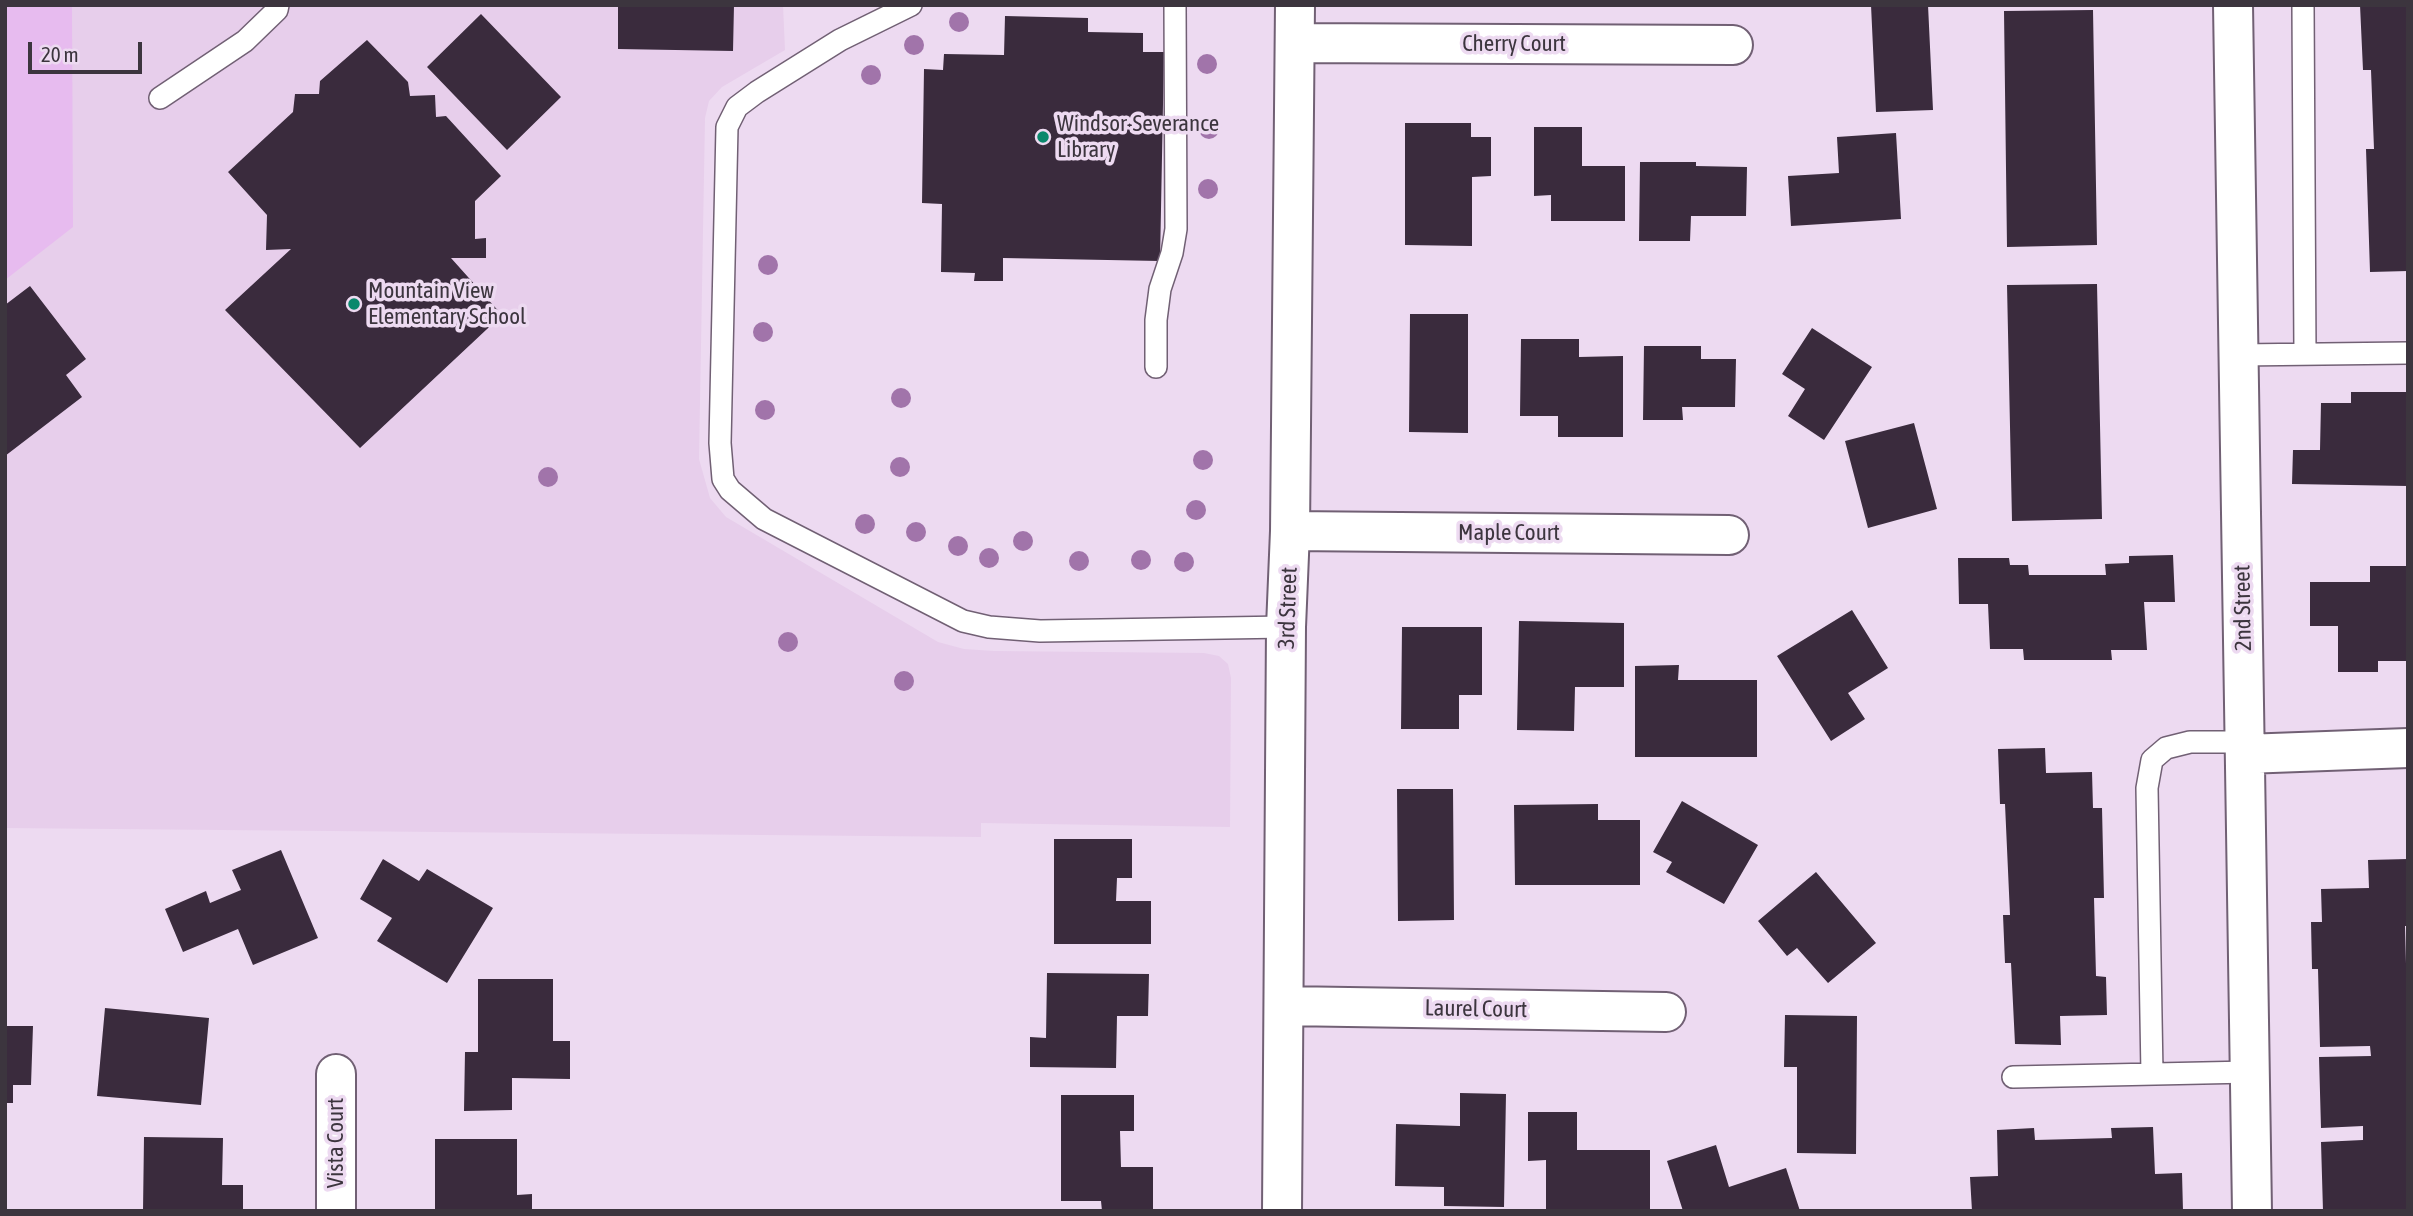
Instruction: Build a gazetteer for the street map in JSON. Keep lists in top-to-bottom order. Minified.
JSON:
{"streets":{"street":["Cherry Court","Maple Court","3rd Street","2nd Street","Laurel Court","Vista Court"]},"crossings":[["Cherry Court","3rd Street"],["Maple Court","3rd Street"],["3rd Street","Laurel Court"]],"places":["Windsor-Severance Library","Mountain View Elementary School"],"scale_bar":"20 m"}
